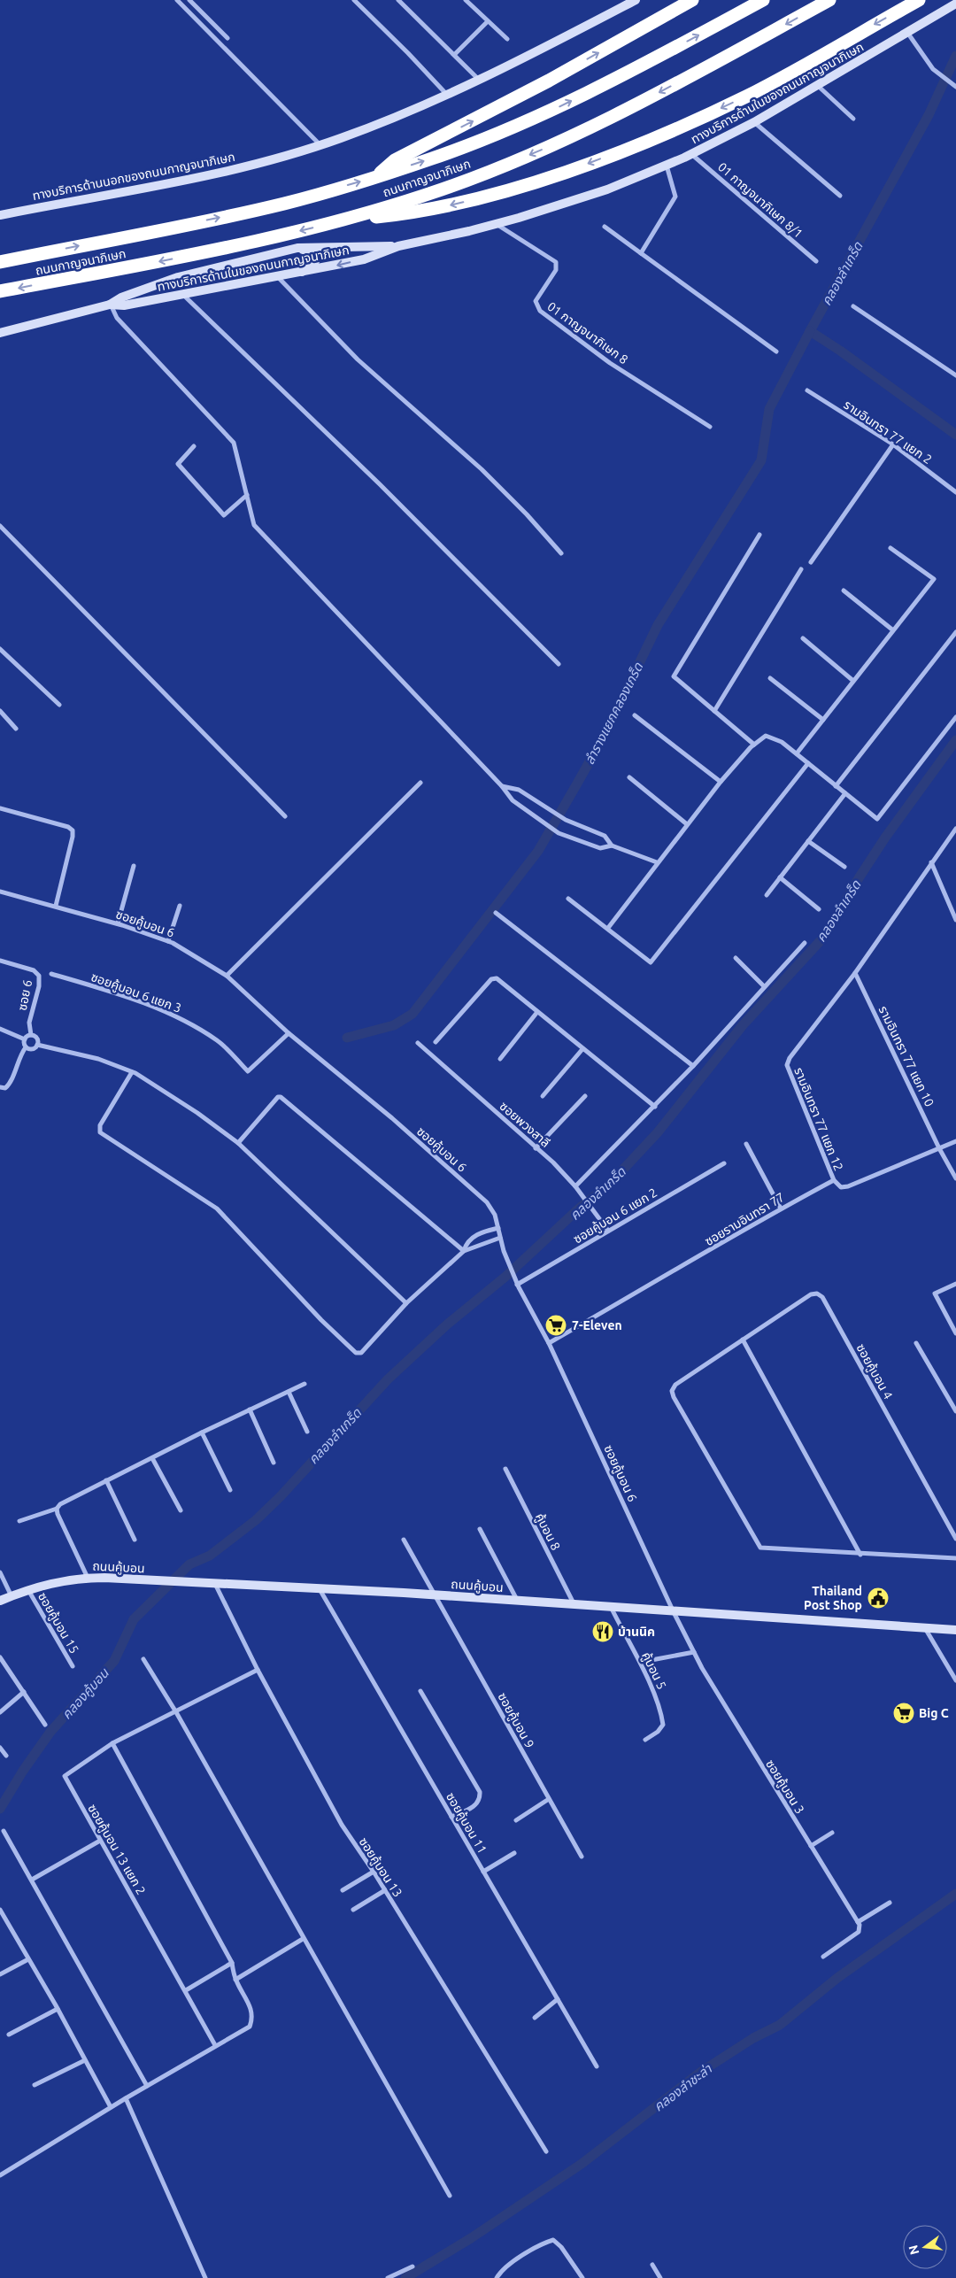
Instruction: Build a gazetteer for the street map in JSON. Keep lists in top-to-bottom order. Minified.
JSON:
{"streets":{"highway":["ถนนกาญจนาภิเษก"],"main road":["ทางบริการด้านในของถนนกาญจนาภิเษก","ทางบริการด้านนอกของถนนกาญจนาภิเษก","ถนนคู้บอน"],"street":["01 กาญจนาภิเษก 8/1","01 กาญจนาภิเษก 8","รามอินทรา 77 แยก 2","ซอยคู้บอน 6","ซอยคู้บอน 6 แยก 3","ซอย 6","รามอินทรา 77 แยก 10","รามอินทรา 77 แยก 12","ซอยพวงสาลี","ซอยคู้บอน 6 แยก 2","ซอยรามอินทรา 77","ซอยคู้บอน 4","คู้บอน 8","ซอยคู้บอน 15","คู้บอน 5","ซอยคู้บอน 9","ซอยคู้บอน 3","ซอยคู้บอน 11","ซอยคู้บอน 13 แยก 2","ซอยคู้บอน 13"]},"crossings":[["ทางบริการด้านในของถนนกาญจนาภิเษก","01 กาญจนาภิเษก 8/1"],["ทางบริการด้านในของถนนกาญจนาภิเษก","01 กาญจนาภิเษก 8"],["ซอยคู้บอน 6","ซอยคู้บอน 6 แยก 3"],["ซอยคู้บอน 6","ซอยคู้บอน 6 แยก 2"],["ซอยคู้บอน 6","ซอยรามอินทรา 77"],["ซอยคู้บอน 6","ถนนคู้บอน"],["ซอยคู้บอน 6","ซอยคู้บอน 3"],["รามอินทรา 77 แยก 10","รามอินทรา 77 แยก 12"],["รามอินทรา 77 แยก 12","ซอยรามอินทรา 77"],["ซอยพวงสาลี","ซอยคู้บอน 6 แยก 2"],["คู้บอน 8","ถนนคู้บอน"],["ถนนคู้บอน","ซอยคู้บอน 15"],["ถนนคู้บอน","คู้บอน 5"],["ถนนคู้บอน","ซอยคู้บอน 9"],["ถนนคู้บอน","ซอยคู้บอน 3"],["ถนนคู้บอน","ซอยคู้บอน 11"],["ถนนคู้บอน","ซอยคู้บอน 13"],["ซอยคู้บอน 13 แยก 2","ซอยคู้บอน 13"]],"water":["คลองลำเกร็ด","ลำรางแยกคลองเกร็ด","คลองคู้บอน","คลองลำชะล่า"],"places":{"supermarket":["7-Eleven","Big C"],"public building":["Thailand Post Shop"],"restaurant":["บ้านนิค"]},"north":"left"}
